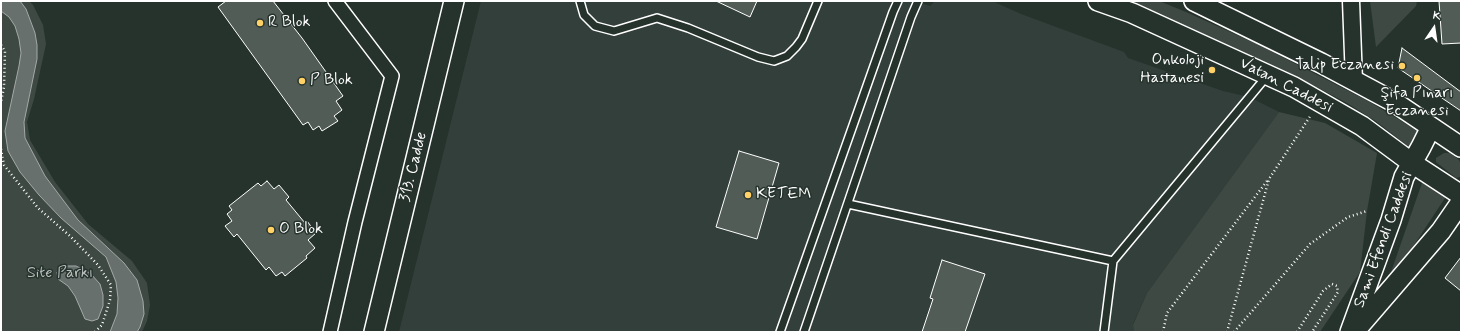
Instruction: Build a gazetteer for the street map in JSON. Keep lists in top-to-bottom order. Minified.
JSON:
{"streets":{"main road":["Vatan Caddesi","313. Cadde","Sami Efendi Caddesi"]},"crossings":[["Vatan Caddesi","Sami Efendi Caddesi"]],"parks":["Site Parkı"],"places":["R Blok","Talip Eczanesi","Onkoloji Hastanesi","Şifa Pınarı Eczanesi","P Blok","KETEM","O Blok"],"north":"top"}
